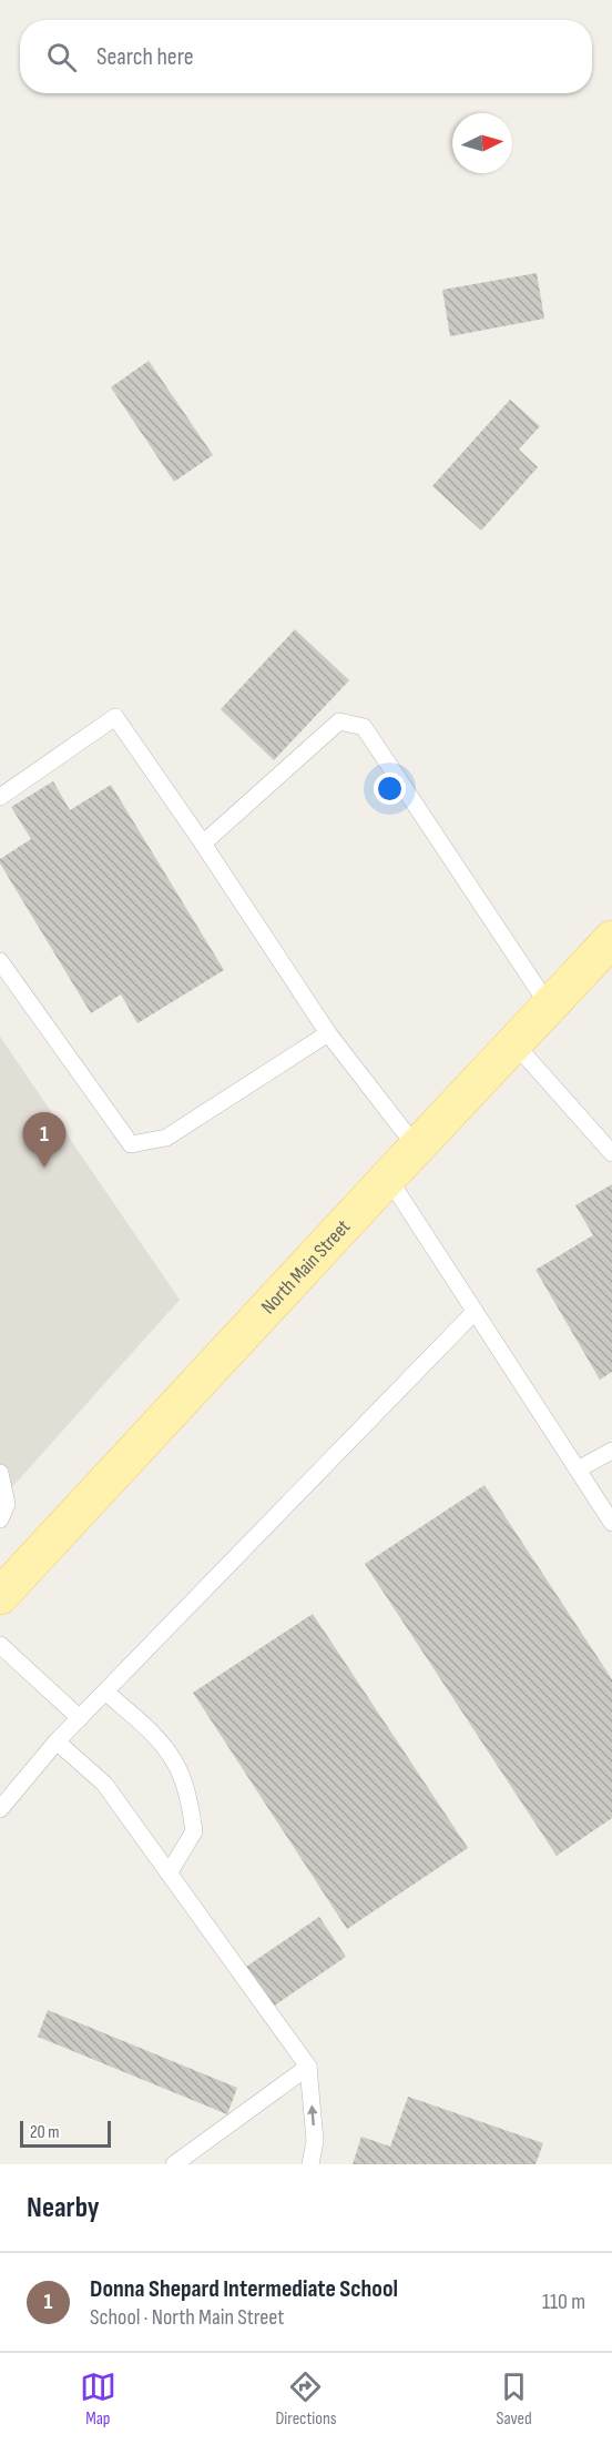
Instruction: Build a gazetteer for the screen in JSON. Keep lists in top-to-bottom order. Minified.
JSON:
{"streets":{"main road":["North Main Street"]},"scale_bar":"20 m","north":"right","page":{"search":"Search here","pins":"1","scale":"20 m","heading":"Nearby","list":[{"mark":"1","name":"Donna Shepard Intermediate School","note":"School · North Main Street","value":"110 m"}],"nav":["Map","Directions","Saved"]}}
